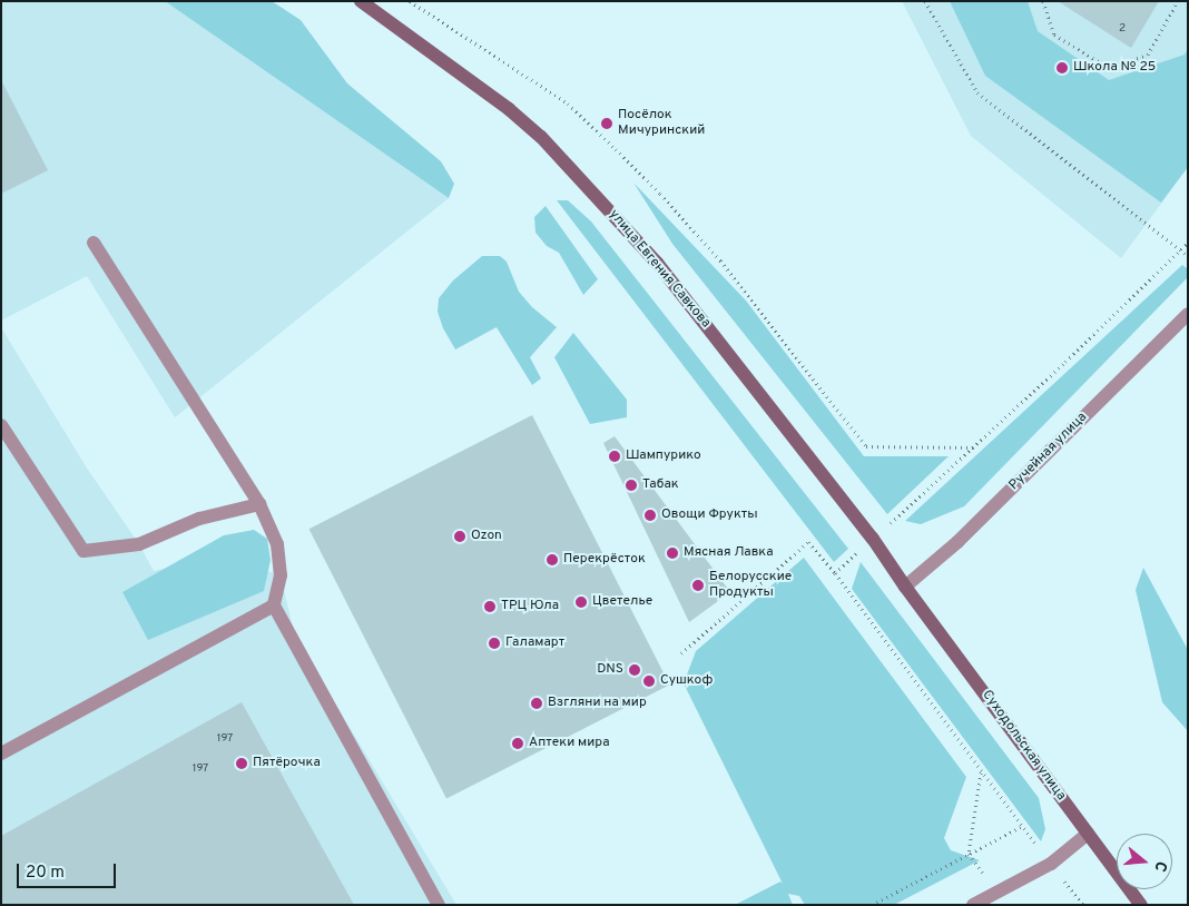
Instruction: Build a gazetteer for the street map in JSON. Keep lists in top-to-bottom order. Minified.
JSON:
{"streets":{"main road":["улица Евгения Савкова","Суходольская улица"],"street":["Ручейная улица"]},"crossings":[["улица Евгения Савкова","Ручейная улица"],["улица Евгения Савкова","Суходольская улица"],["Ручейная улица","Суходольская улица"]],"places":["Школа № 25","Посёлок Мичуринский","Шампурико","Табак","Овощи Фрукты","Ozon","Мясная Лавка","Перекрёсток","Белорусские Продукты","Цветелье","ТРЦ Юла","Галамарт","DNS","Сушкоф","Взгляни на мир","Аптеки мира","Пятёрочка"],"house_numbers":["2","197","197"],"scale_bar":"20 m","north":"right"}
